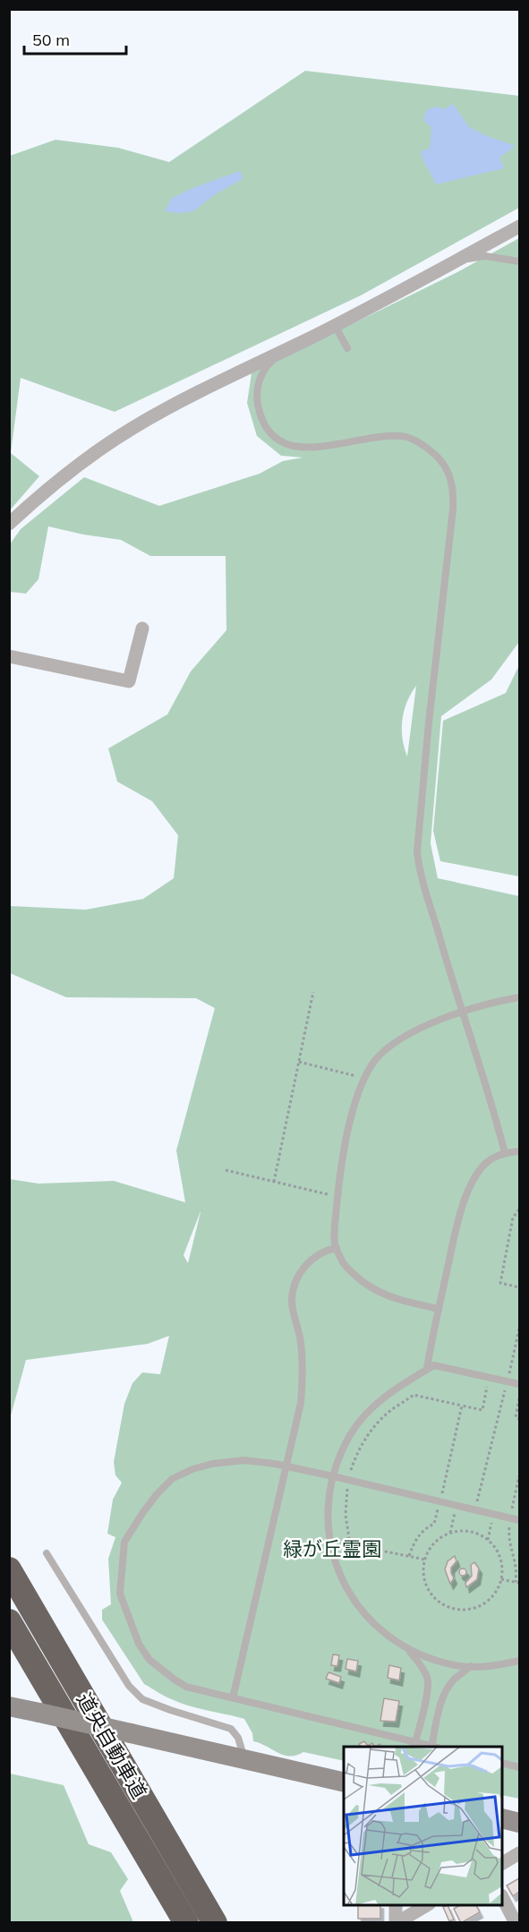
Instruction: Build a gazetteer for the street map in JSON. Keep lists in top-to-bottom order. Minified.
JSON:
{"streets":{"highway":["道央自動車道"]},"parks":["緑が丘霊園"],"scale_bar":"50 m"}
